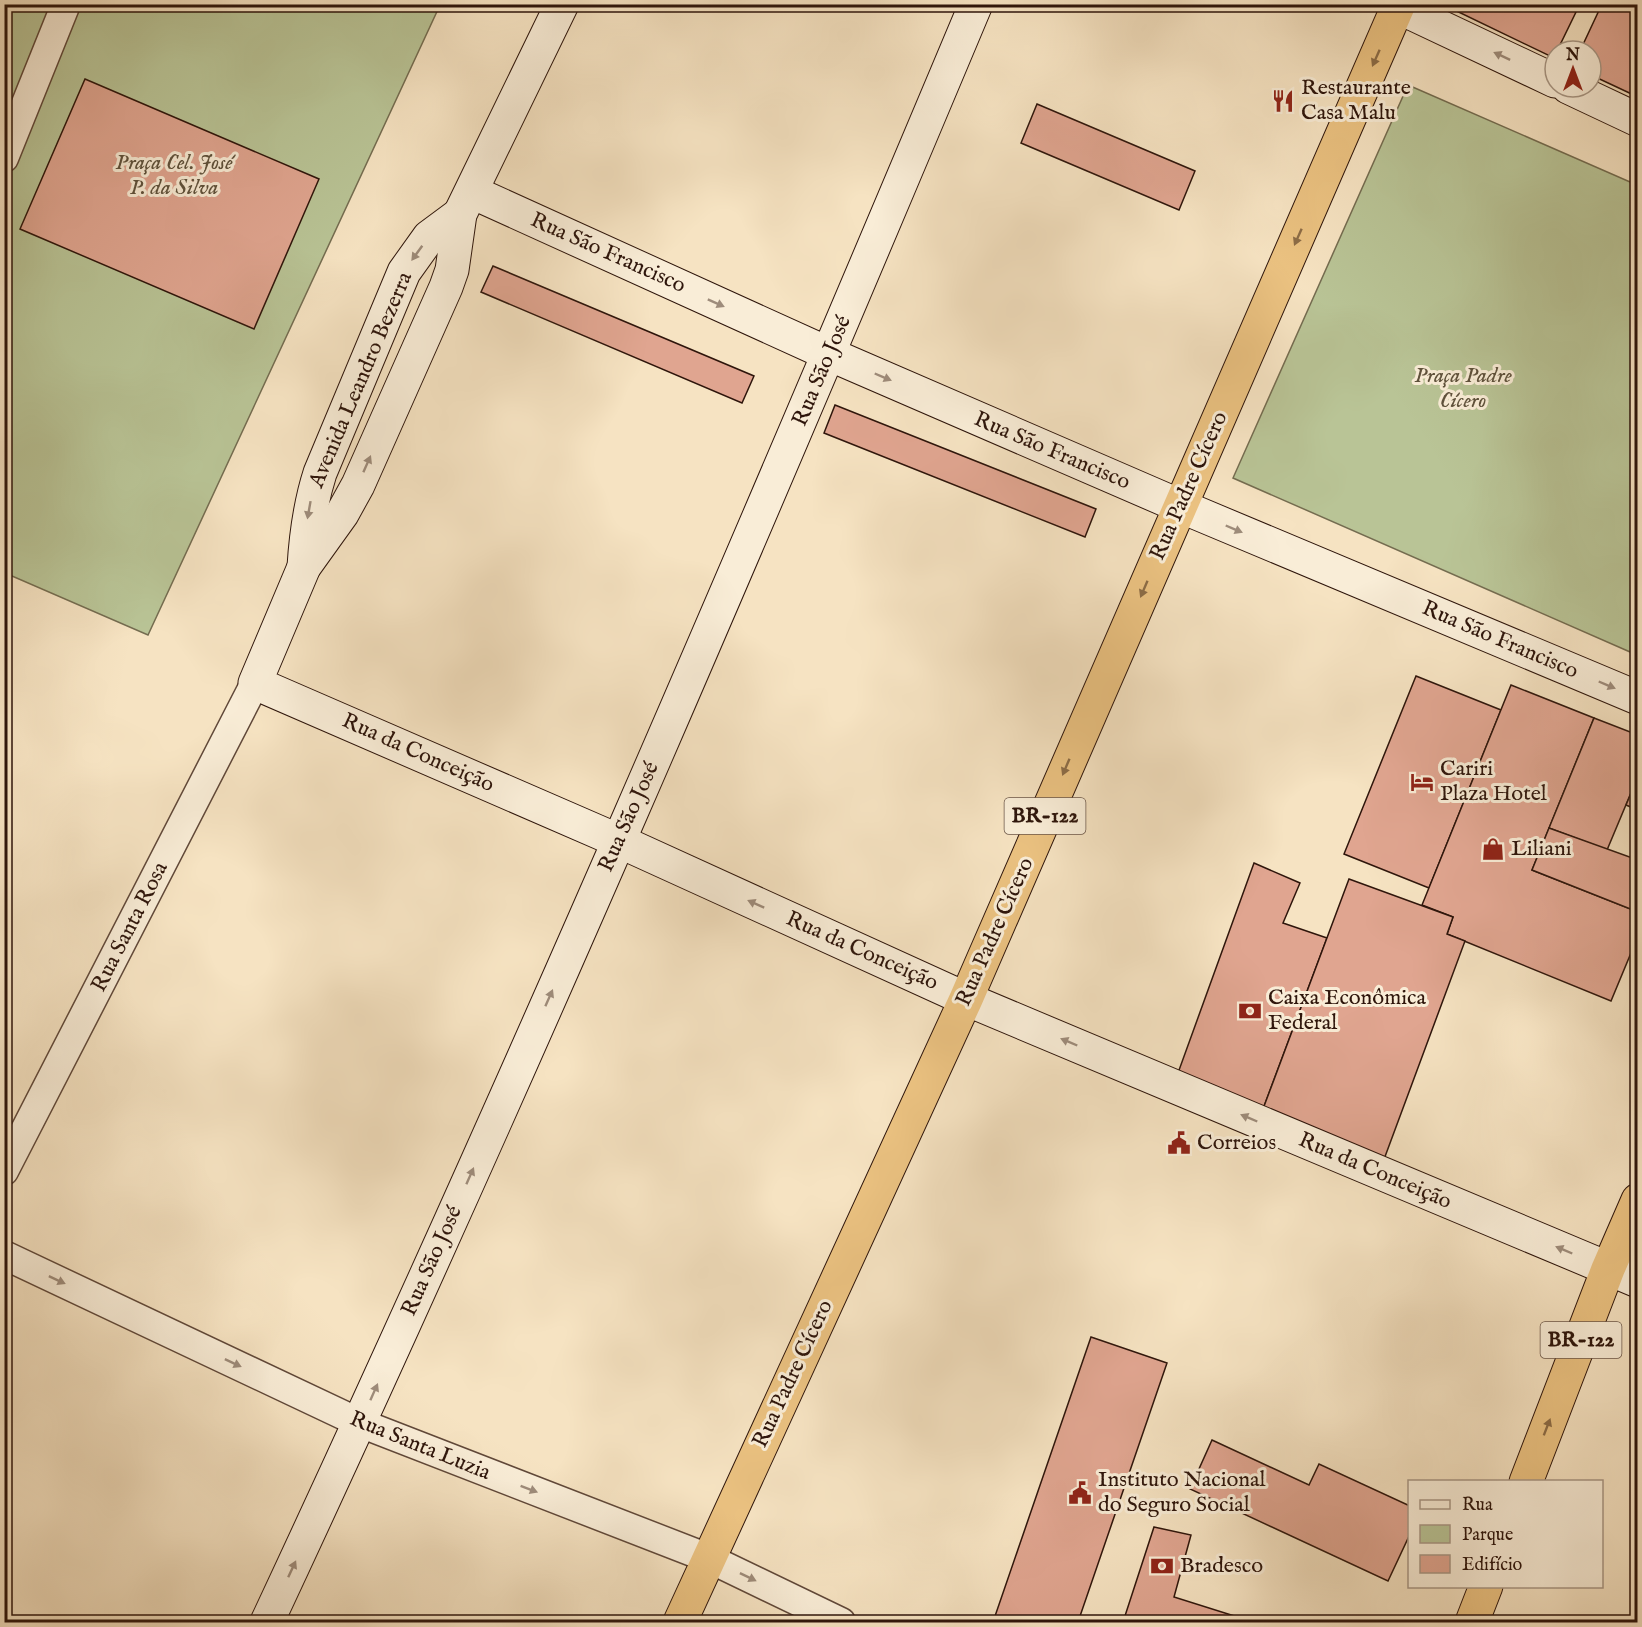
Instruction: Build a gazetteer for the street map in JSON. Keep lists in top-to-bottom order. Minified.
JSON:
{"streets":{"highway":["Rua Padre Cícero","BR-122"],"street":["Rua São Francisco","Rua São José","Avenida Leandro Bezerra","Rua da Conceição","Rua Santa Rosa","Rua Santa Luzia"]},"crossings":[["Rua São Francisco","Rua São José"],["Rua São Francisco","Avenida Leandro Bezerra"],["Rua São Francisco","Rua Padre Cícero"],["Rua São José","Rua da Conceição"],["Rua São José","Rua Santa Luzia"],["Avenida Leandro Bezerra","Rua da Conceição"],["Avenida Leandro Bezerra","Rua Santa Rosa"],["Rua Padre Cícero","Rua da Conceição"],["Rua Padre Cícero","Rua Santa Luzia"],["Rua da Conceição","BR-122"],["Rua da Conceição","Rua Santa Rosa"]],"one_way":["Rua São Francisco","Rua São José","Rua Padre Cícero","Rua da Conceição","Rua Santa Luzia"],"parks":["Praça Cel. José P. da Silva","Praça Padre Cícero"],"places":{"restaurant":["Restaurante Casa Malu"],"hotel":["Cariri Plaza Hotel"],"shop":["Liliani"],"bank":["Caixa Econômica Federal","Bradesco"],"public building":["Correios","Instituto Nacional do Seguro Social"]},"legend":["Rua","Parque","Edifício"],"north":"top"}
